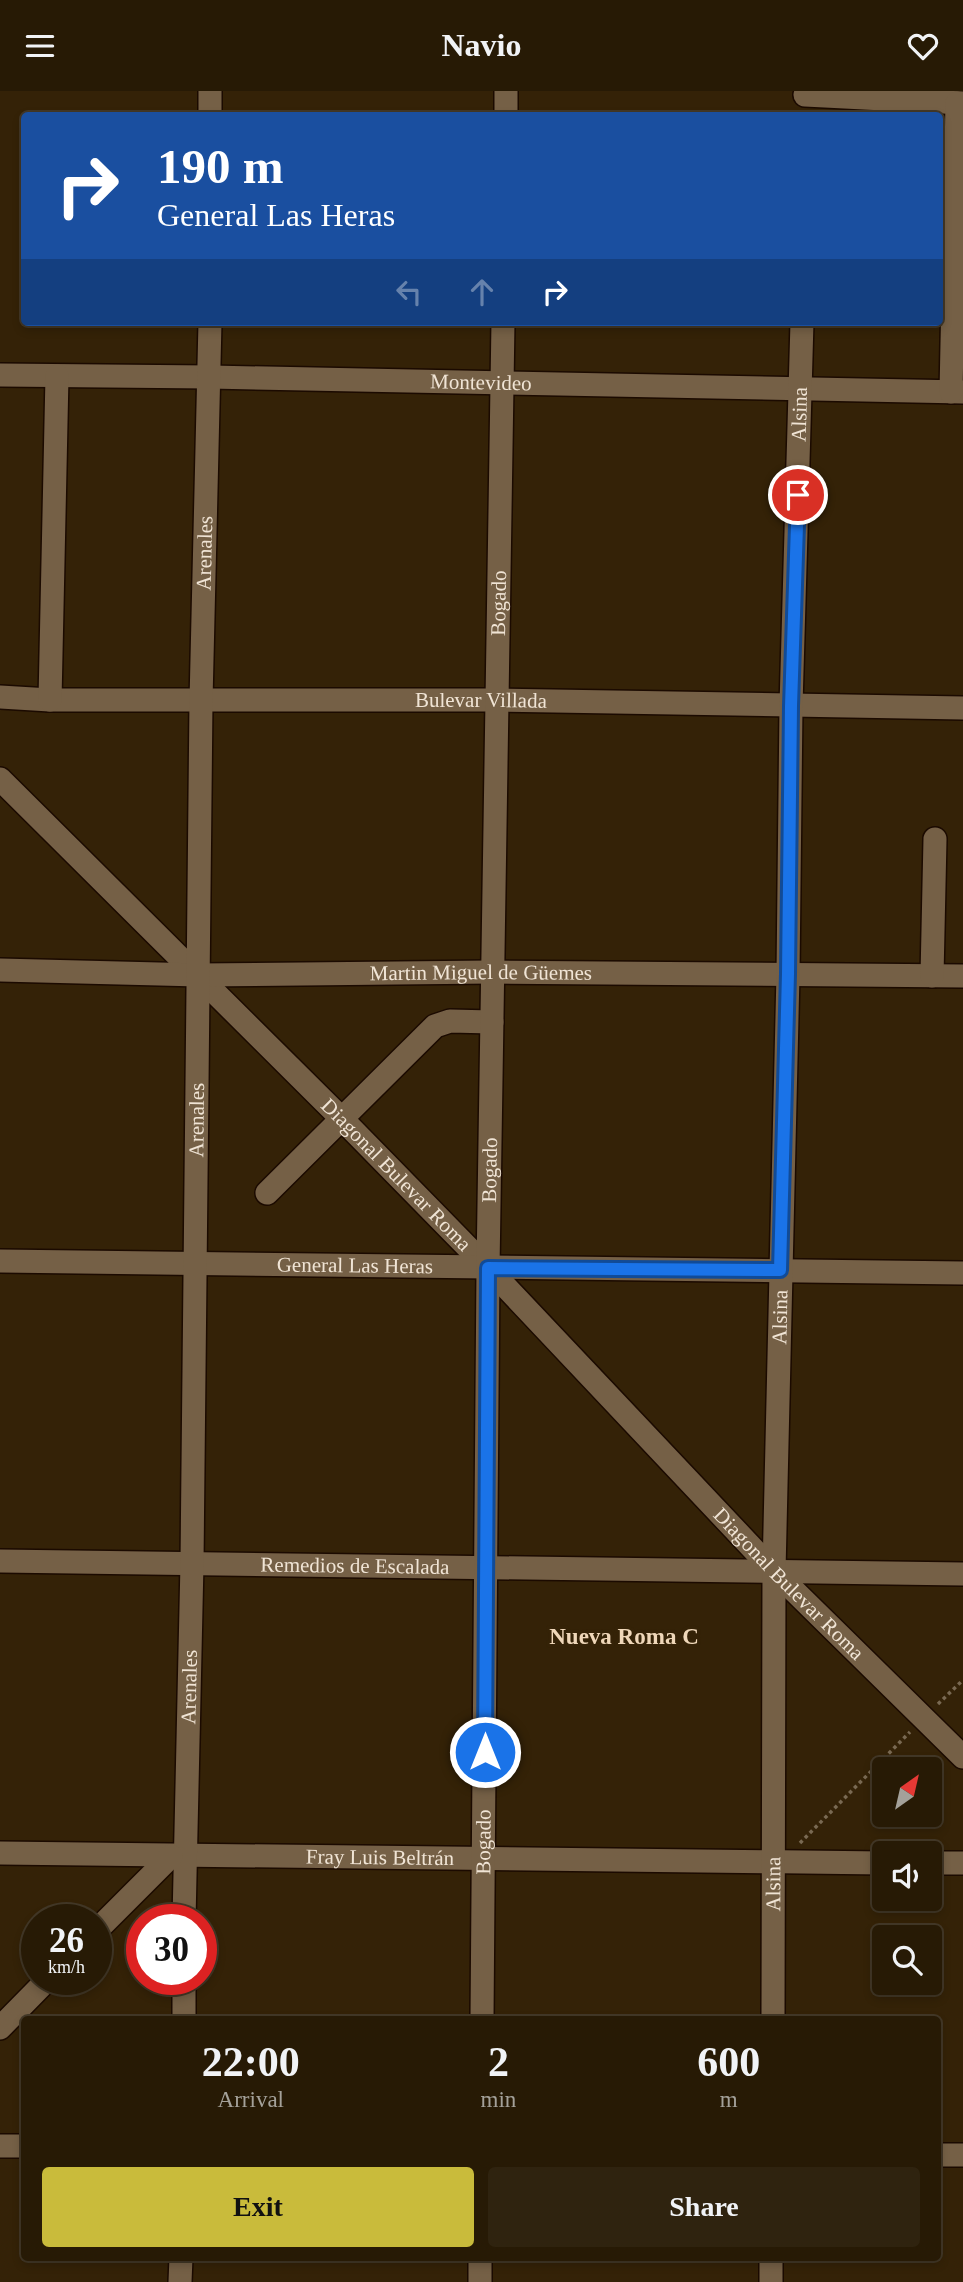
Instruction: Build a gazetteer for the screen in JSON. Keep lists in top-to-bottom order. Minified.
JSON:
{"streets":{"street":["Montevideo","Alsina","Arenales","Bogado","Bulevar Villada","Martin Miguel de Güemes","Diagonal Bulevar Roma","General Las Heras","Remedios de Escalada","Fray Luis Beltrán"]},"crossings":[["Montevideo","Alsina"],["Montevideo","Arenales"],["Montevideo","Bogado"],["Alsina","Bulevar Villada"],["Alsina","Martin Miguel de Güemes"],["Alsina","Diagonal Bulevar Roma"],["Alsina","General Las Heras"],["Alsina","Remedios de Escalada"],["Alsina","Fray Luis Beltrán"],["Arenales","Bulevar Villada"],["Arenales","Martin Miguel de Güemes"],["Arenales","Diagonal Bulevar Roma"],["Arenales","General Las Heras"],["Arenales","Remedios de Escalada"],["Arenales","Fray Luis Beltrán"],["Bogado","Bulevar Villada"],["Bogado","Martin Miguel de Güemes"],["Bogado","Diagonal Bulevar Roma"],["Bogado","General Las Heras"],["Bogado","Remedios de Escalada"],["Bogado","Fray Luis Beltrán"],["Martin Miguel de Güemes","Diagonal Bulevar Roma"],["Diagonal Bulevar Roma","General Las Heras"],["Diagonal Bulevar Roma","Remedios de Escalada"]],"districts":["Nueva Roma C"],"north":"top right","page":{"header":"Navio","turn":["190 m","General Las Heras"],"speed":"26 km/h","limit":"30","eta":["22:00","Arrival","2","min","600","m"],"buttons":["Exit","Share"]}}
